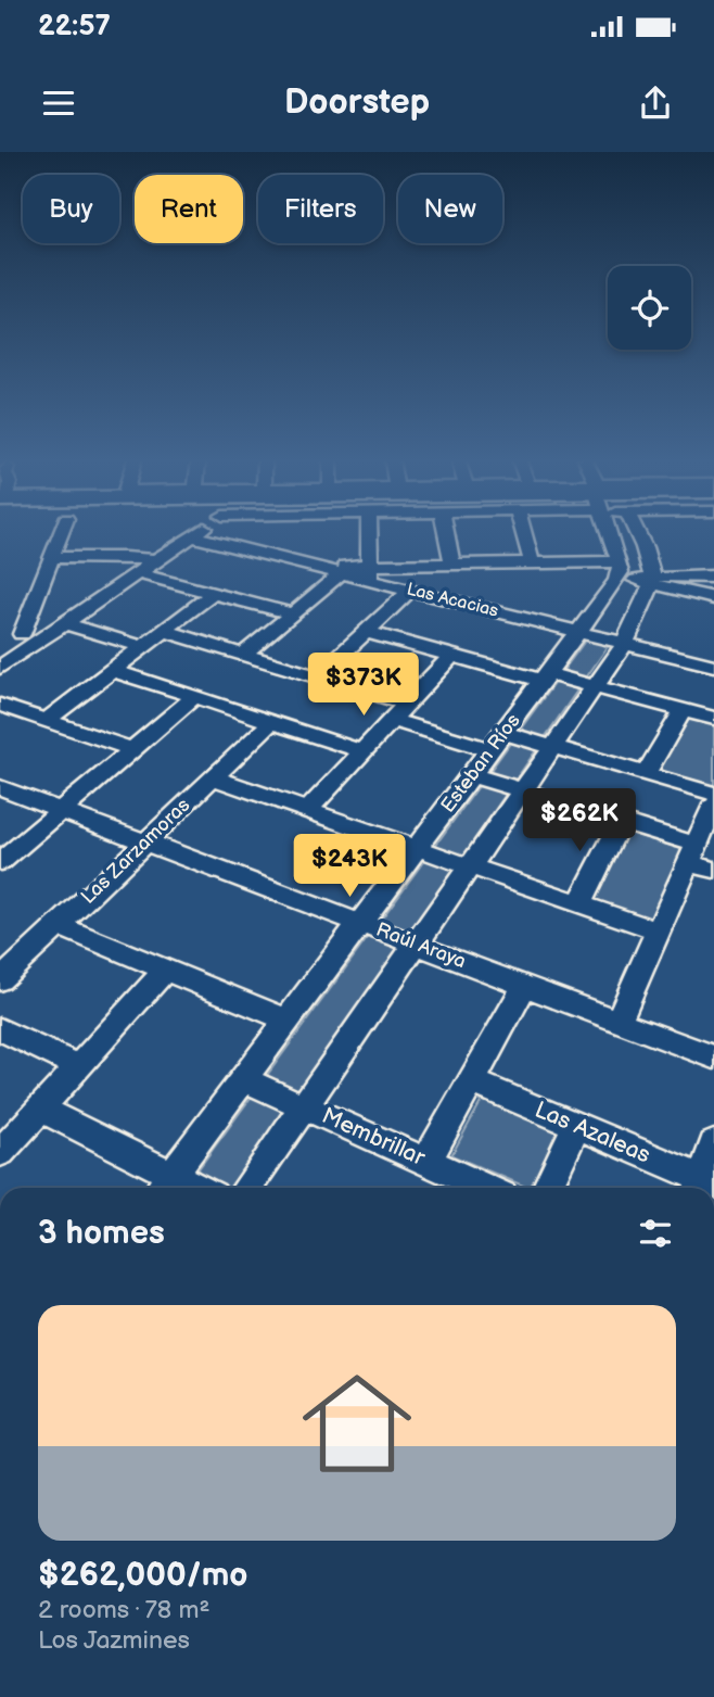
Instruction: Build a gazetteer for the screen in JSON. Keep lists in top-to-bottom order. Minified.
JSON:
{"streets":{"street":["Las Acacias","Esteban Ríos","Las Zarzamoras","Raúl Araya","Las Azaleas","Membrillar"]},"crossings":[["Las Acacias","Esteban Ríos"],["Esteban Ríos","Raúl Araya"],["Esteban Ríos","Membrillar"],["Las Zarzamoras","Raúl Araya"]],"page":{"status":"22:57","header":"Doorstep","chip":["Buy","Rent","Filters","New"],"price":["$373K","$262K","$243K"],"heading":"3 homes","list":[{"name":"$262,000/mo","note":"2 rooms · 78 m² · Los Jazmines"}]}}
